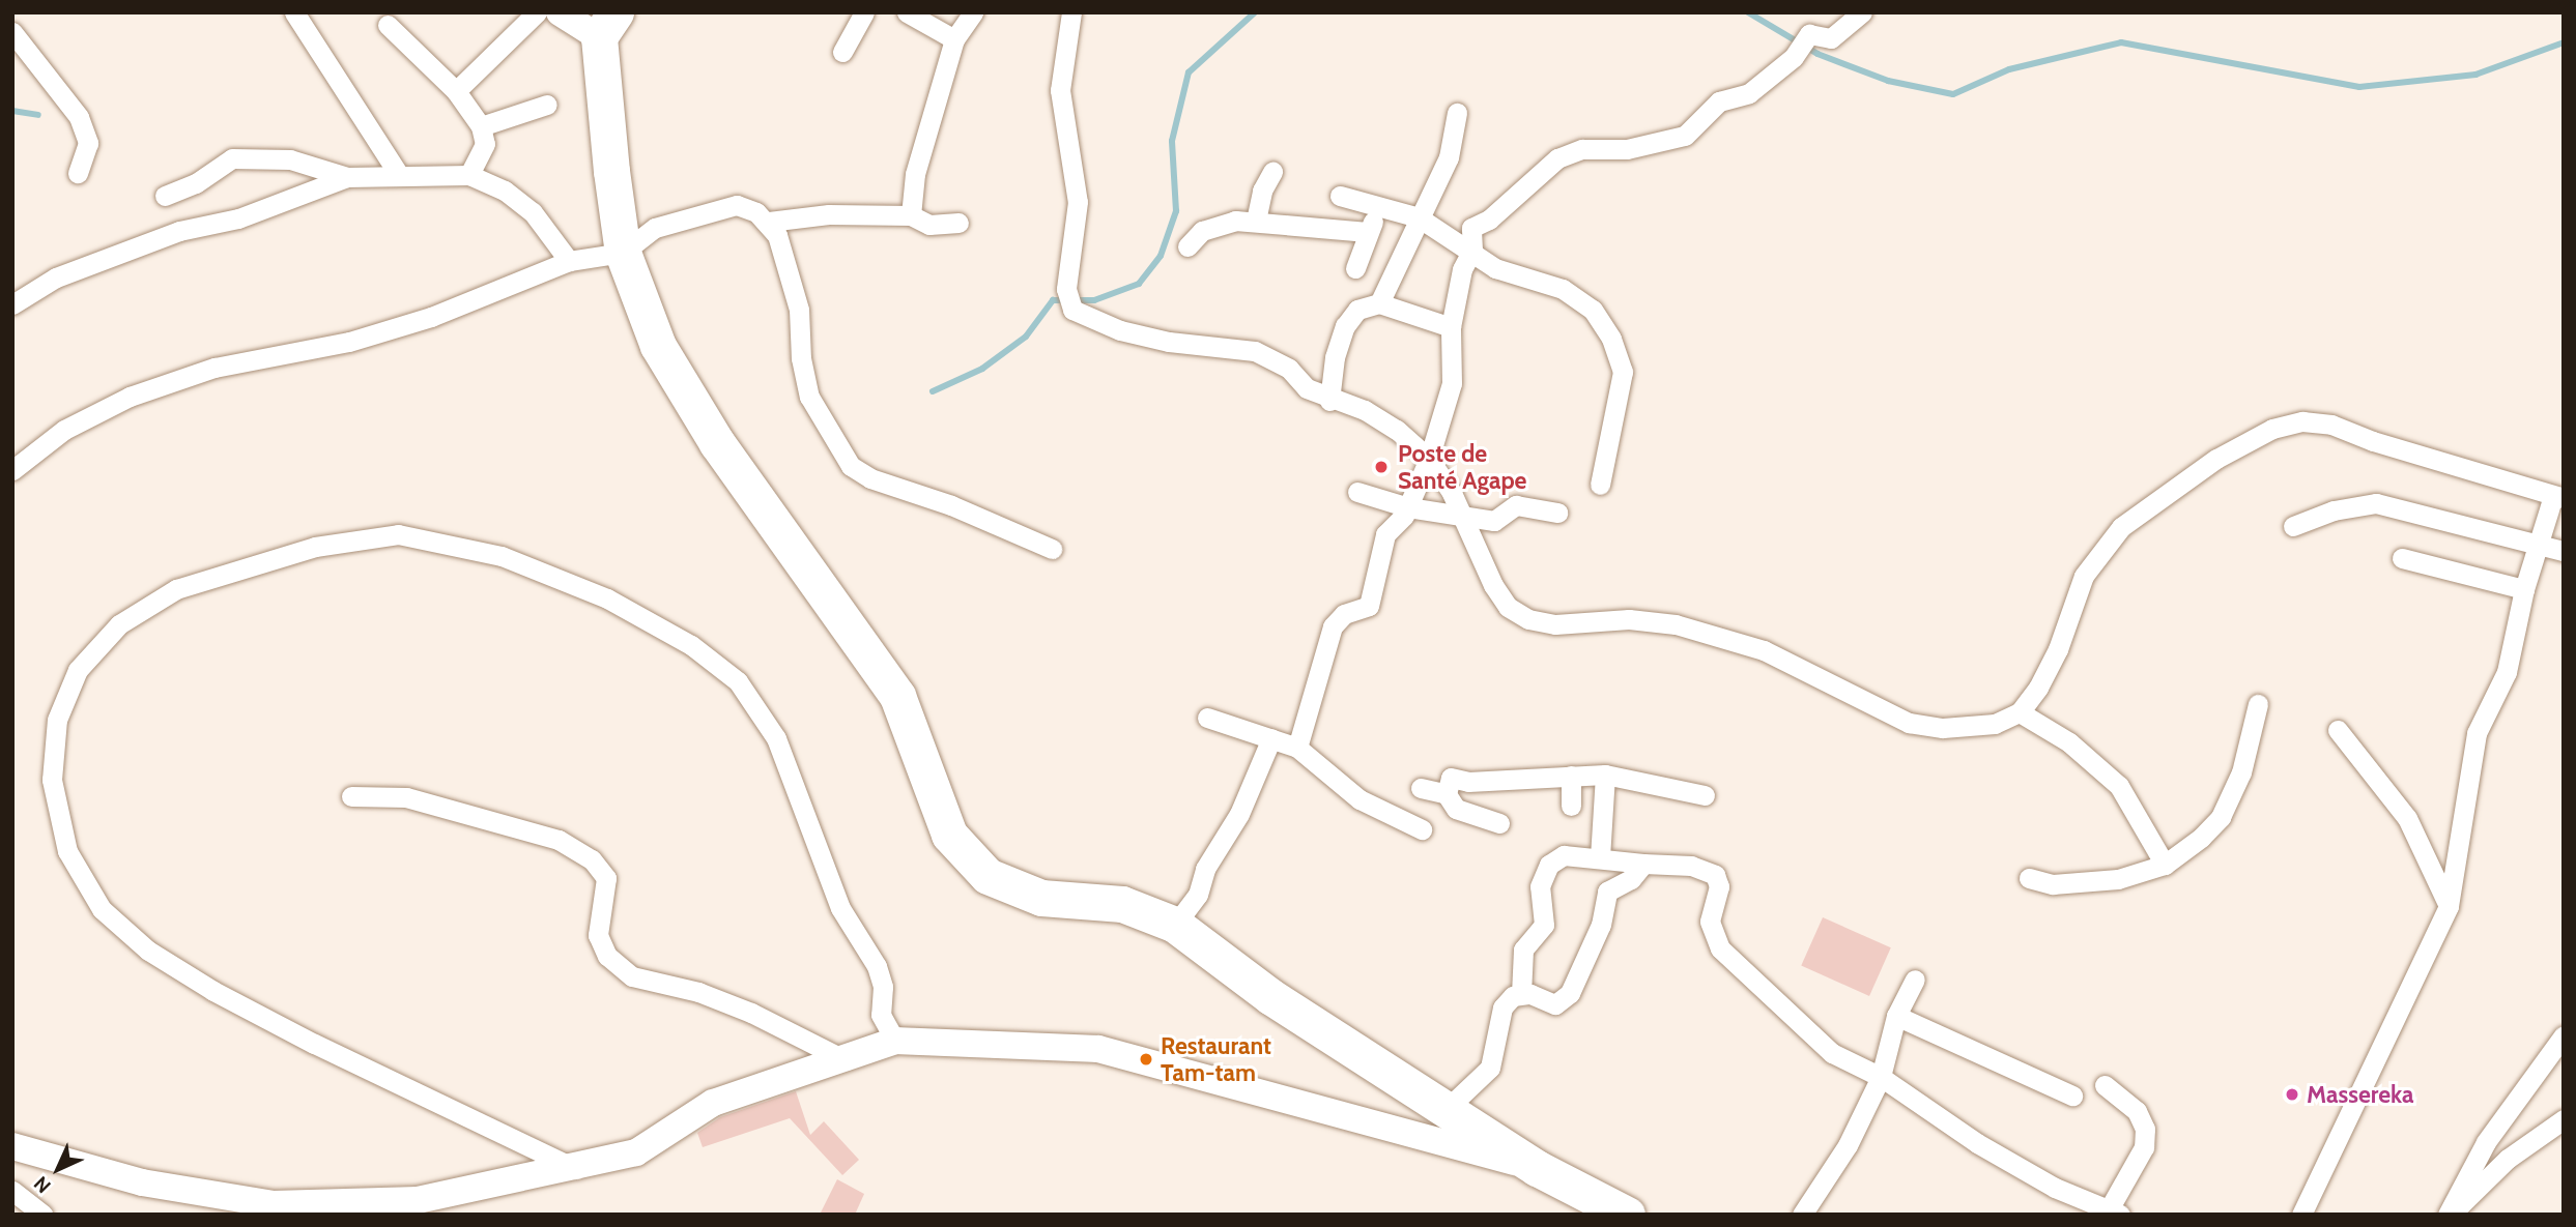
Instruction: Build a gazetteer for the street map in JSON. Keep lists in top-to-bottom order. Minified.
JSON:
{"places":["Poste de Santé Agape","Restaurant Tam-tam","Massereka"],"north":"bottom left"}
